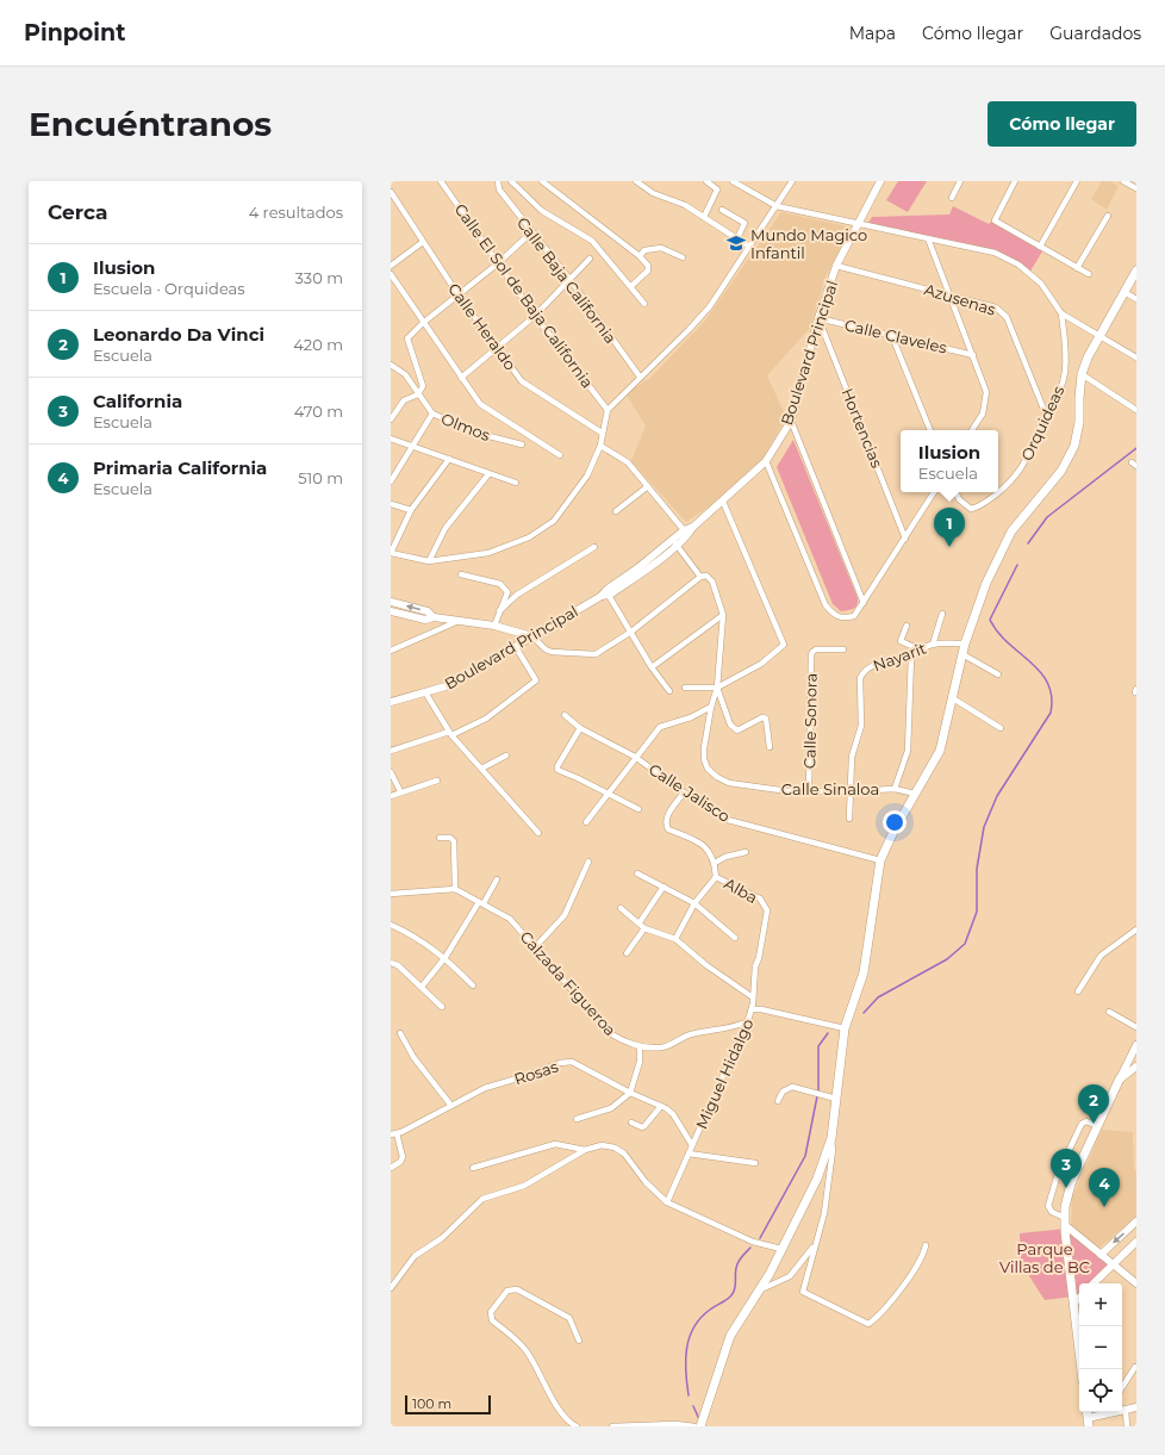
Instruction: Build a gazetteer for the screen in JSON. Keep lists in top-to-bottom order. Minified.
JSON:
{"streets":{"street":["Calle Baja California","Calle El Sol de Baja California","Azusenas","Calle Heraldo","Calle Claveles","Boulevard Principal","Orquideas","Olmos","Hortencias","Nayarit","Calle Sonora","Calle Sinaloa","Calle Jalisco","Alba","Calzada Figueroa","Rosas","Miguel Hidalgo"]},"crossings":[["Azusenas","Boulevard Principal"],["Azusenas","Orquideas"],["Calle Claveles","Boulevard Principal"],["Calle Claveles","Hortencias"],["Boulevard Principal","Hortencias"],["Nayarit","Calle Sinaloa"],["Calle Sonora","Calle Sinaloa"],["Alba","Miguel Hidalgo"],["Calzada Figueroa","Miguel Hidalgo"],["Rosas","Miguel Hidalgo"]],"parks":["Parque Villas de BC"],"places":{"school or university":["Mundo Magico Infantil"]},"scale_bar":"100 m","page":{"header":"Pinpoint","nav":["Mapa","Cómo llegar","Guardados"],"buttons":"Cómo llegar","title":"Encuéntranos","heading":["Cerca","4 resultados"],"list":[{"mark":"1","name":"Ilusion","note":"Escuela · Orquideas","value":"330 m"},{"mark":"2","name":"Leonardo Da Vinci","note":"Escuela","value":"420 m"},{"mark":"3","name":"California","note":"Escuela","value":"470 m"},{"mark":"4","name":"Primaria California","note":"Escuela","value":"510 m"}],"popup":["Ilusion","Escuela"],"pins":["1","2","3","4"],"map_buttons":["+","−"],"scale":"100 m"}}
